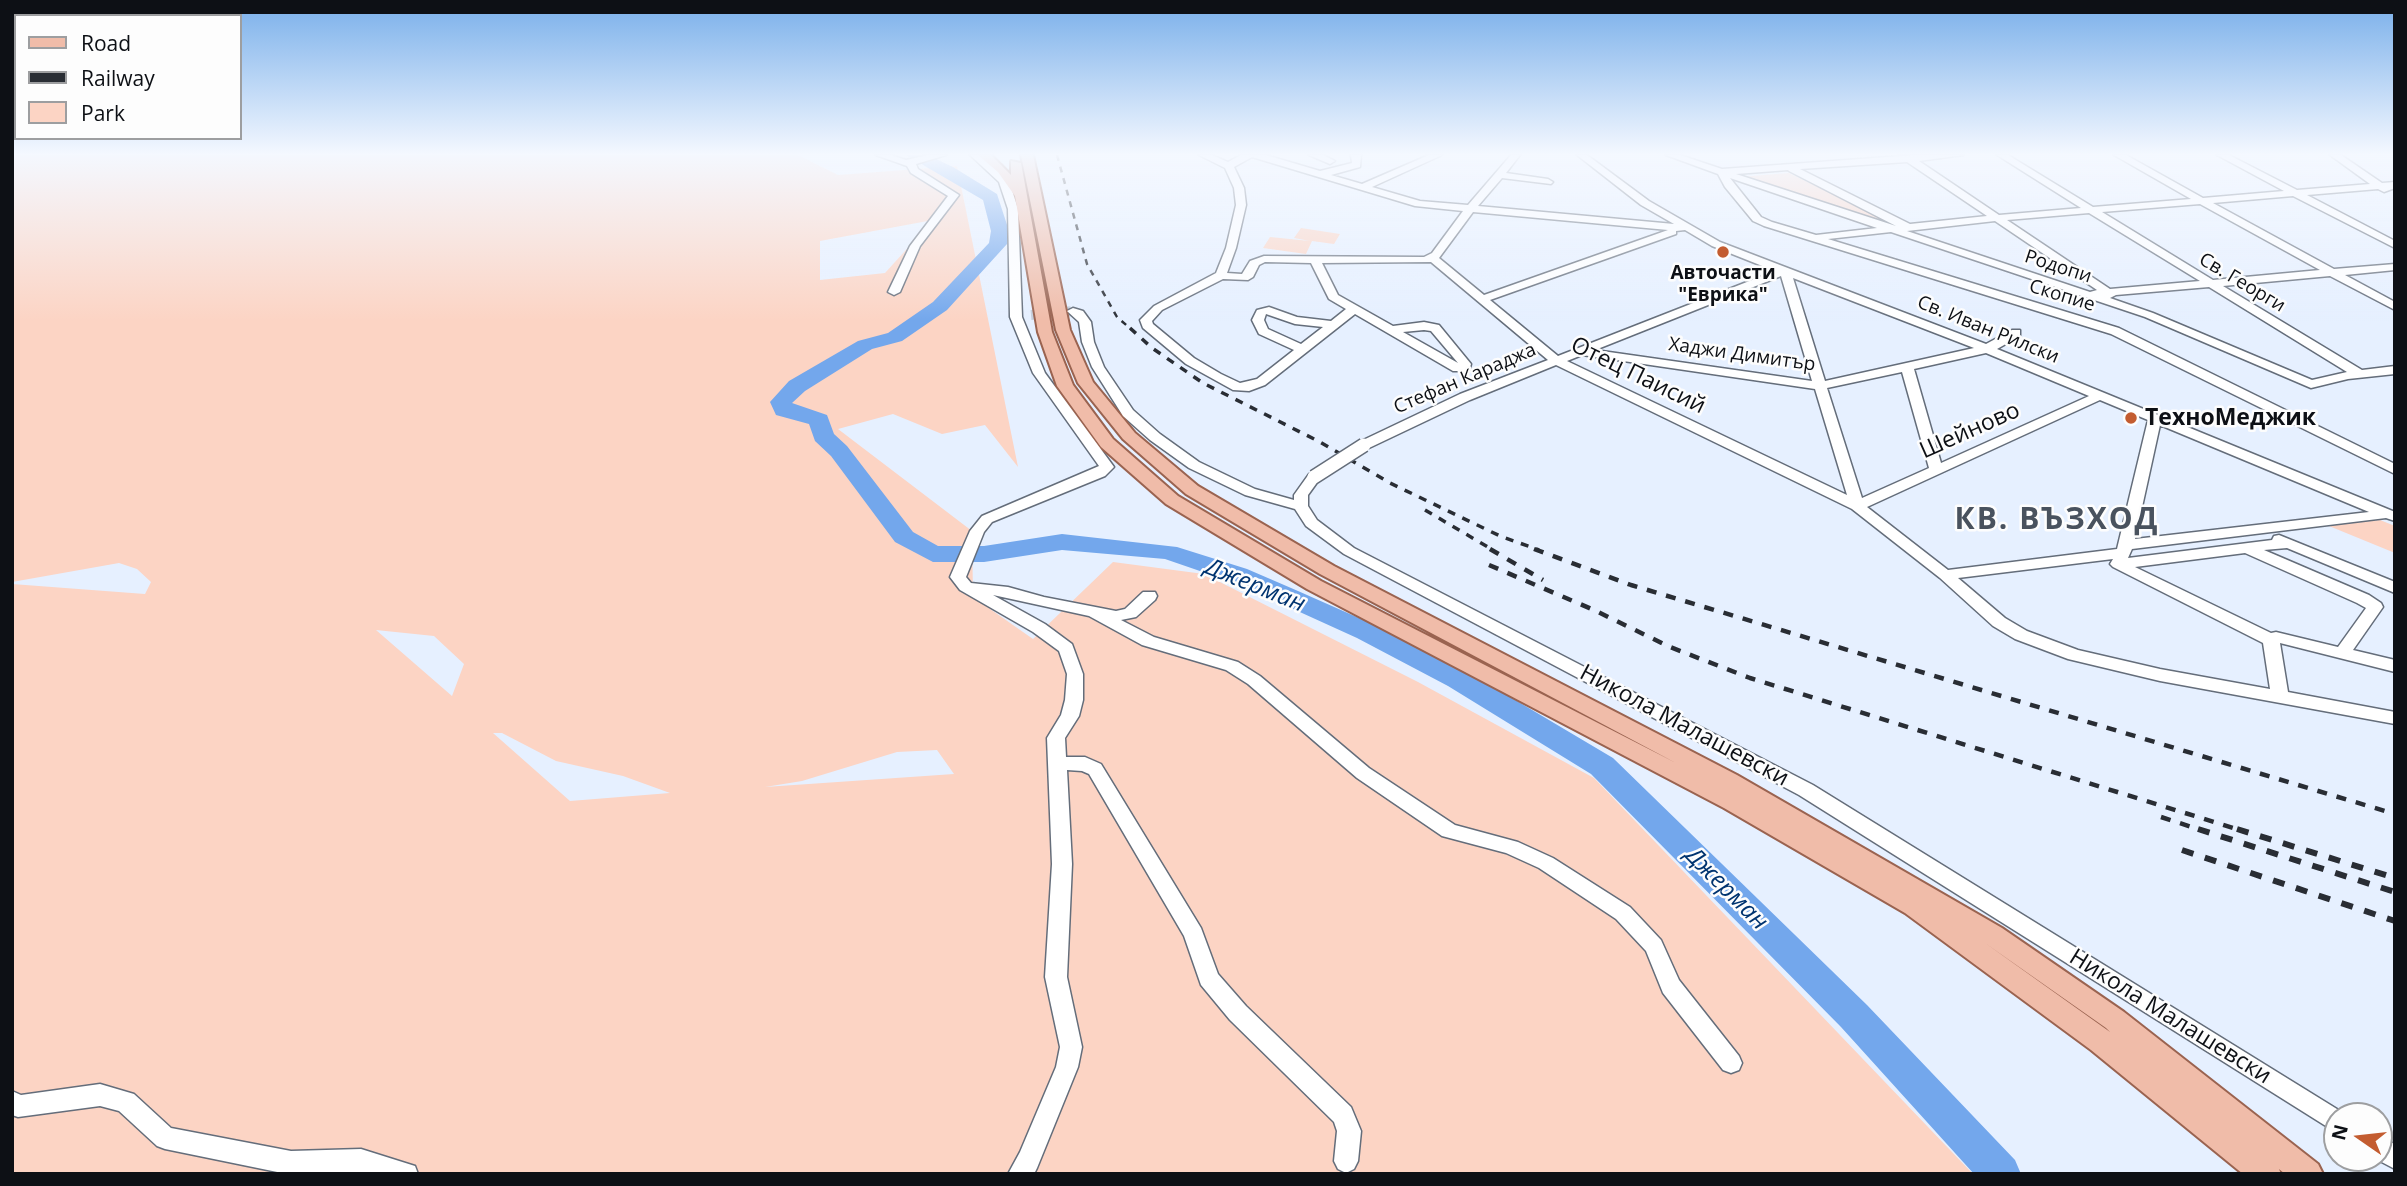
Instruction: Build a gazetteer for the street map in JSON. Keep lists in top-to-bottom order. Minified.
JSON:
{"streets":{"street":["Родопи","Св. Георги","Скопие","Св. Иван Рилски","Хаджи Димитър","Отец Паисий","Стефан Караджа","Шейново","Никола Малашевски"]},"crossings":[["Родопи","Св. Георги"],["Св. Иван Рилски","Хаджи Димитър"],["Св. Иван Рилски","Стефан Караджа"],["Св. Иван Рилски","Шейново"],["Хаджи Димитър","Стефан Караджа"],["Отец Паисий","Стефан Караджа"],["Отец Паисий","Шейново"],["Стефан Караджа","Никола Малашевски"]],"districts":["КВ. ВЪЗХОД"],"water":["Джерман"],"places":["Авточасти \"Еврика\"","ТехноМеджик"],"legend":["Road","Railway","Park"],"north":"left"}
